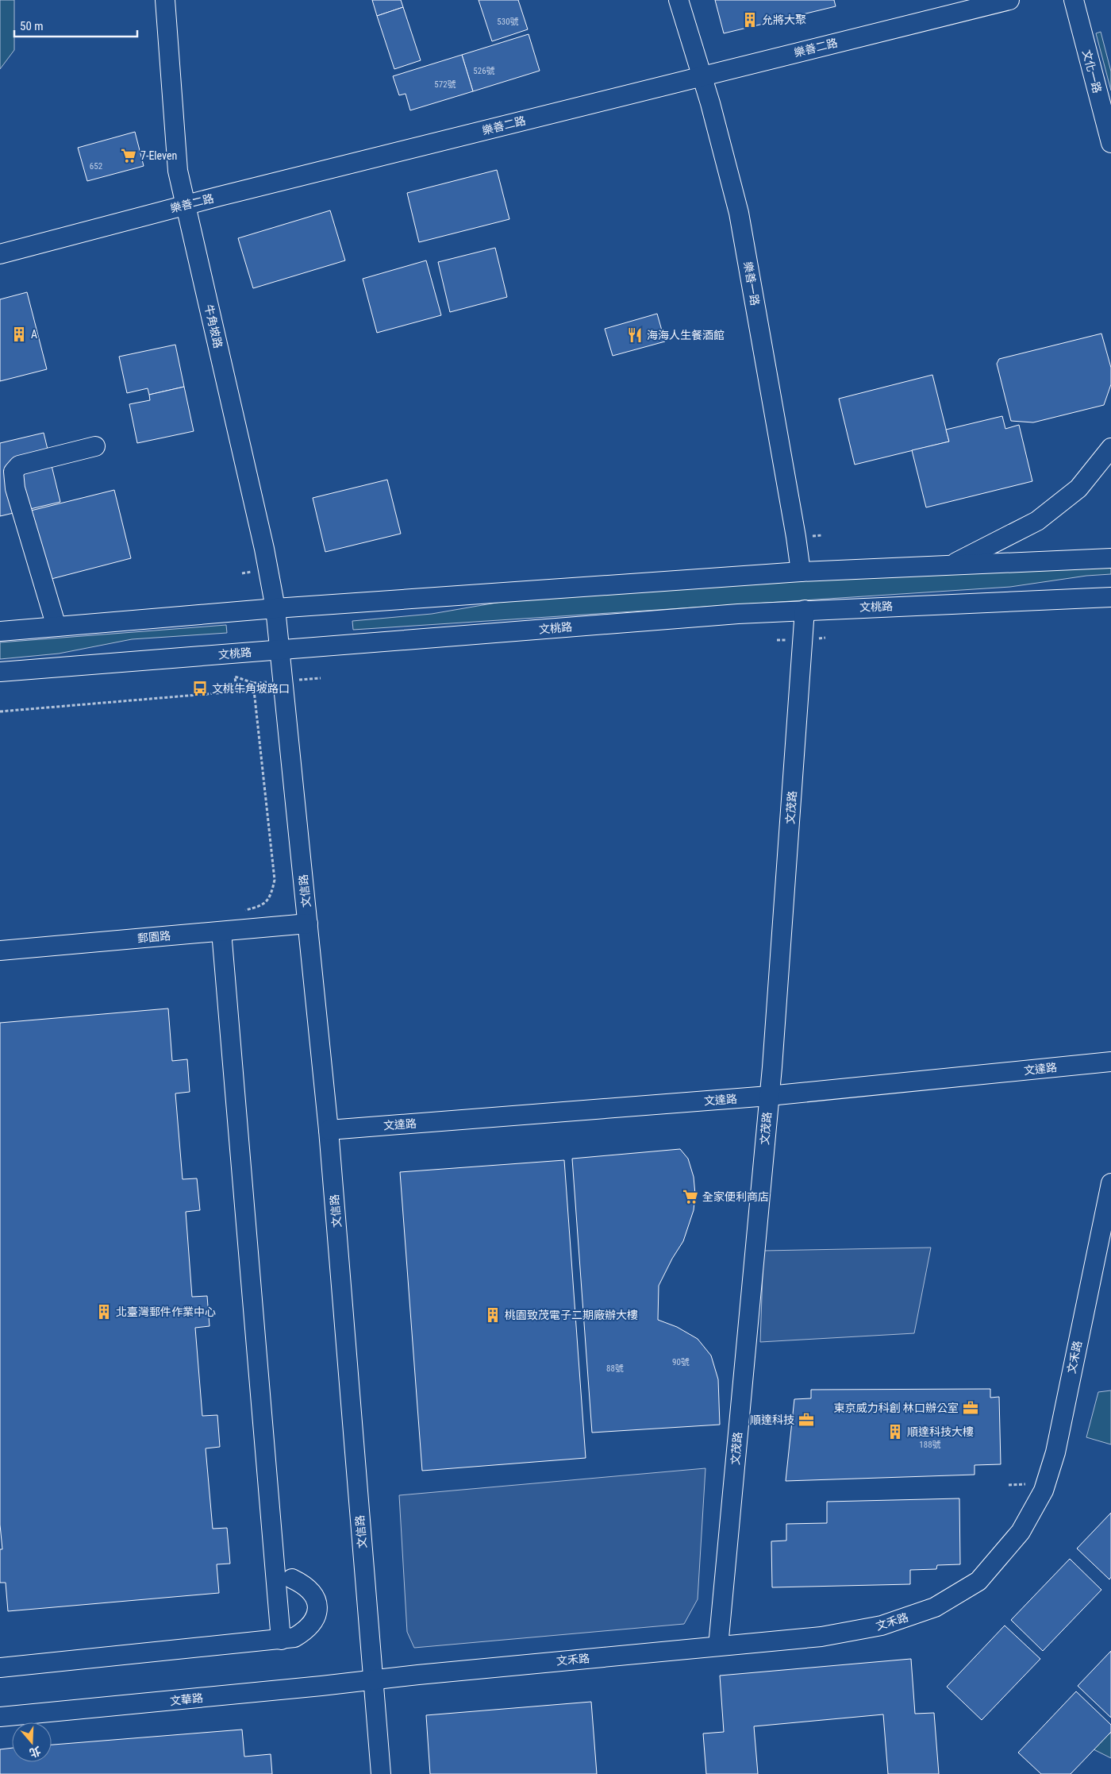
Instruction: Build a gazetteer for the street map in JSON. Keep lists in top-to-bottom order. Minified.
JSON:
{"streets":{"street":["樂善二路","文化一路","樂善一路","牛角坡路","文桃路","文茂路","文信路","郵園路","文達路","文禾路","文華路"]},"crossings":[["樂善二路","樂善一路"],["樂善二路","牛角坡路"],["牛角坡路","文桃路"],["牛角坡路","文信路"],["文桃路","文茂路"],["文桃路","文信路"],["文茂路","文達路"],["文茂路","文禾路"],["文信路","郵園路"],["文信路","文達路"],["文信路","文禾路"],["文信路","文華路"],["文禾路","文華路"]],"places":{"building":["允將大聚","A","北臺灣郵件作業中心","桃園致茂電子二期廠辦大樓","順達科技大樓"],"supermarket":["7-Eleven","全家便利商店"],"restaurant":["海海人生餐酒館"],"bus stop":["文桃牛角坡路口"],"office":["東京威力科創 林口辦公室","順達科技"]},"house_numbers":["530號","526號","572號","652","90號","88號","188號"],"scale_bar":"50 m","north":"bottom"}
